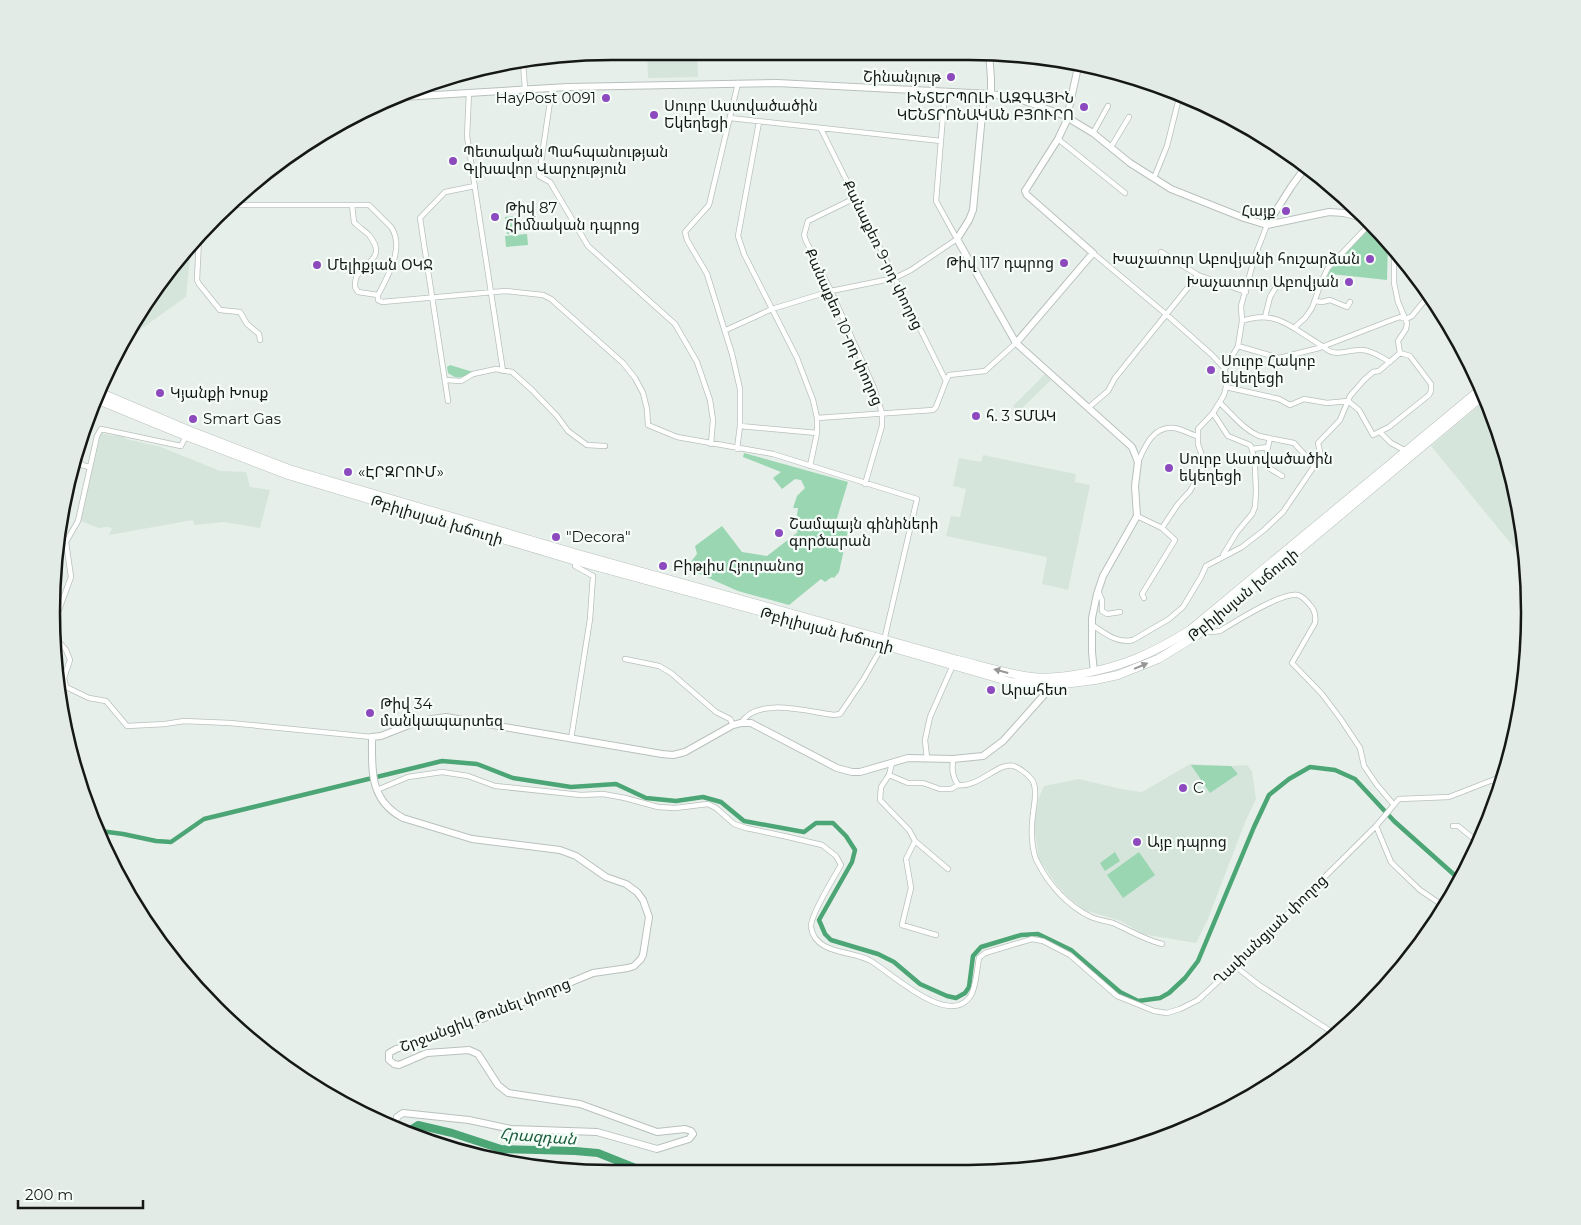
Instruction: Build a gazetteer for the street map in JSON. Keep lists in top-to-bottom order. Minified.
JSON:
{"streets":{"main road":["Թբիլիսյան խճուղի"],"street":["Քանաքեռ 9-րդ փողոց","Քանաքեռ 10-րդ փողոց","Ղափանցյան փողոց","Շրջանցիկ Թունել փողոց"]},"crossings":[["Քանաքեռ 9-րդ փողոց","Քանաքեռ 10-րդ փողոց"],["Ղափանցյան փողոց","Շրջանցիկ Թունել փողոց"]],"water":["Հրազդան"],"places":["Շինանյութ","HayPost 0091","ԻՆՏԵՐՊՈԼԻ ԱԶԳԱՅԻՆ ԿԵՆՏՐՈՆԱԿԱՆ ԲՅՈՒՐՈ","Սուրբ Աստվածածին Եկեղեցի","Պետական Պահպանության Գլխավոր Վարչություն","Հայք","Թիվ 87 Հիմնական դպրոց","Խաչատուր Աբովյանի հուշարձան","Թիվ 117 դպրոց","Մելիքյան ՕԿՋ","Խաչատուր Աբովյան","Սուրբ Հակոբ եկեղեցի","Կյանքի Խոսք","հ. 3 ՏՄԱԿ","Smart Gas","Սուրբ Աստվածածին եկեղեցի","«ԷՐԶՐՈՒՄ»","Շամպայն գինիների գործարան","\"Decora\"","Բիթլիս Հյուրանոց","Արահետ","Թիվ 34 մանկապարտեզ","C","Այբ դպրոց"],"scale_bar":"200 m"}
